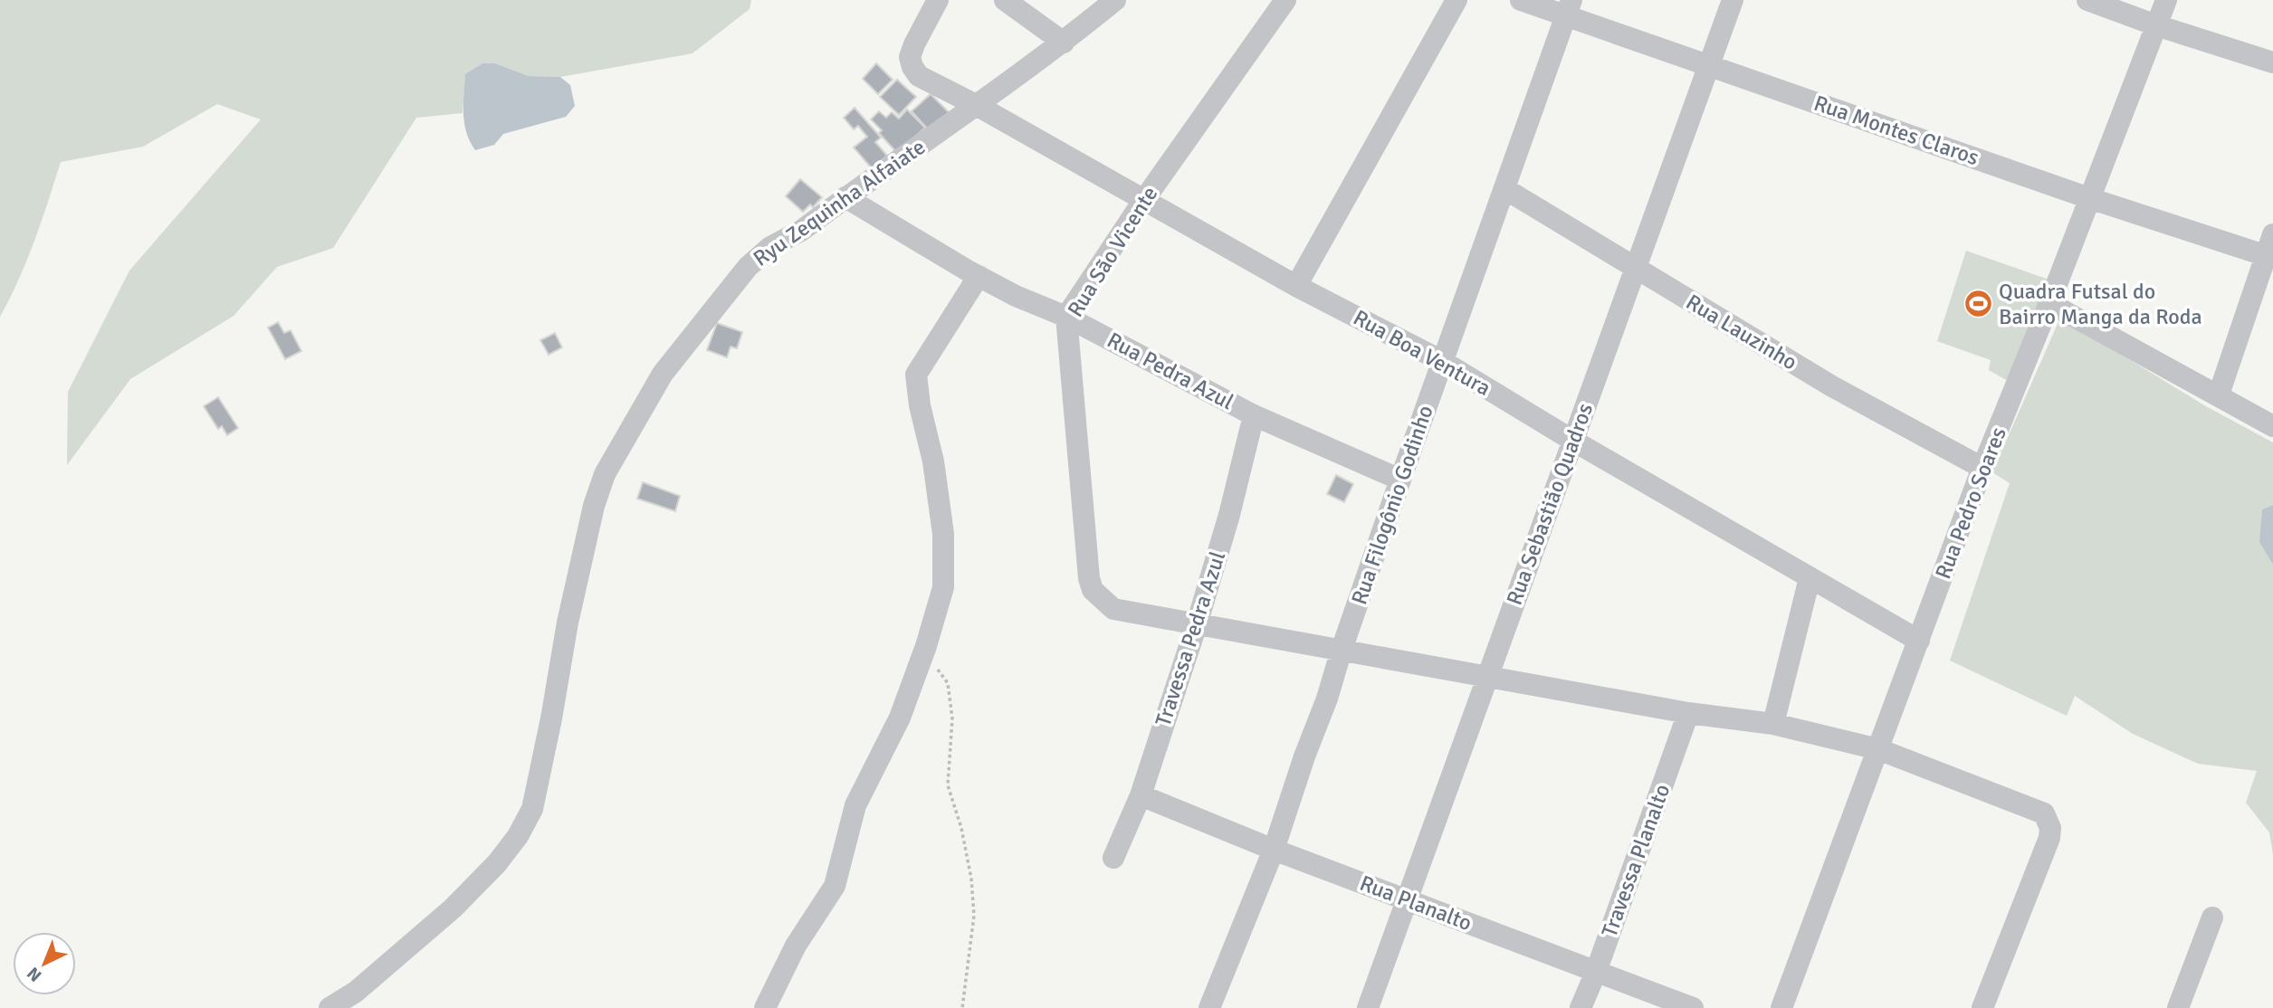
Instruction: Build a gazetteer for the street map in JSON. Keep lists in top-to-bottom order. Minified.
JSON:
{"streets":{"street":["Rua Montes Claros","Ryu Zequinha Alfaiate","Rua São Vicente","Rua Lauzinho","Rua Boa Ventura","Rua Pedra Azul","Rua Pedro Soares","Rua Sebastião Quadros","Rua Filogônio Godinho","Travessa Pedra Azul","Travessa Planalto","Rua Planalto"]},"crossings":[["Rua Montes Claros","Rua Pedro Soares"],["Rua Montes Claros","Rua Sebastião Quadros"],["Rua Montes Claros","Rua Filogônio Godinho"],["Ryu Zequinha Alfaiate","Rua Boa Ventura"],["Ryu Zequinha Alfaiate","Rua Pedra Azul"],["Rua São Vicente","Rua Boa Ventura"],["Rua São Vicente","Rua Pedra Azul"],["Rua São Vicente","Travessa Pedra Azul"],["Rua Lauzinho","Rua Pedro Soares"],["Rua Lauzinho","Rua Sebastião Quadros"],["Rua Lauzinho","Rua Filogônio Godinho"],["Rua Boa Ventura","Rua Pedro Soares"],["Rua Boa Ventura","Rua Sebastião Quadros"],["Rua Boa Ventura","Rua Filogônio Godinho"],["Rua Pedra Azul","Rua Filogônio Godinho"],["Rua Pedra Azul","Travessa Pedra Azul"],["Rua Sebastião Quadros","Rua Planalto"],["Rua Filogônio Godinho","Rua Planalto"],["Travessa Pedra Azul","Rua Planalto"],["Travessa Planalto","Rua Planalto"]],"places":{"sports":["Quadra Futsal do Bairro Manga da Roda"]},"north":"bottom left"}
